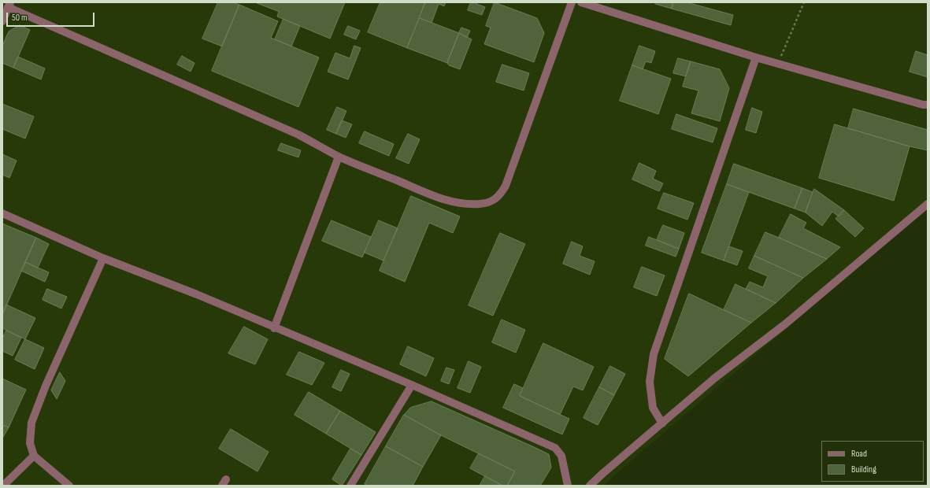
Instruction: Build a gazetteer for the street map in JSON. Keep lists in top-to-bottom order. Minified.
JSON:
{"legend":["Road","Building"],"scale_bar":"50 m"}
